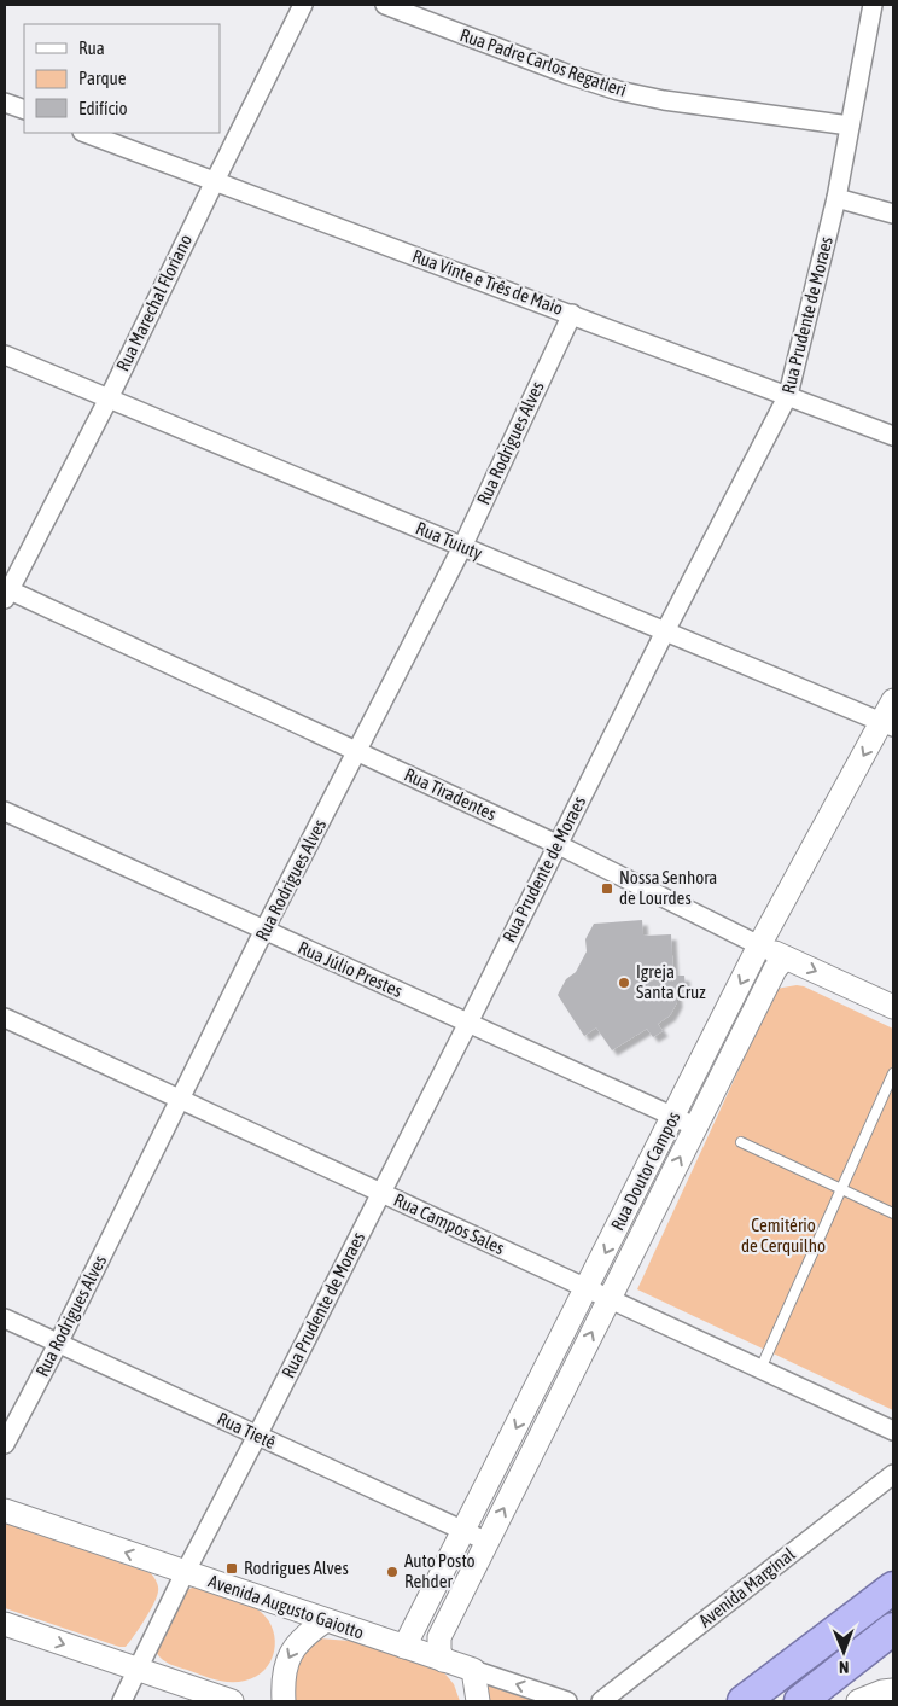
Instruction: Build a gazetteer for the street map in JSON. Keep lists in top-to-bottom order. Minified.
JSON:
{"streets":{"street":["Rua Padre Carlos Regatieri","Rua Vinte e Três de Maio","Rua Marechal Floriano","Rua Prudente de Moraes","Rua Rodrigues Alves","Rua Tuiuty","Rua Tiradentes","Rua Júlio Prestes","Rua Doutor Campos","Rua Campos Sales","Rua Tietê","Avenida Marginal","Avenida Augusto Gaiotto"]},"crossings":[["Rua Padre Carlos Regatieri","Rua Prudente de Moraes"],["Rua Vinte e Três de Maio","Rua Marechal Floriano"],["Rua Vinte e Três de Maio","Rua Prudente de Moraes"],["Rua Vinte e Três de Maio","Rua Rodrigues Alves"],["Rua Marechal Floriano","Rua Tuiuty"],["Rua Marechal Floriano","Rua Tiradentes"],["Rua Prudente de Moraes","Rua Tuiuty"],["Rua Prudente de Moraes","Rua Tiradentes"],["Rua Prudente de Moraes","Rua Júlio Prestes"],["Rua Prudente de Moraes","Rua Campos Sales"],["Rua Prudente de Moraes","Rua Tietê"],["Rua Prudente de Moraes","Avenida Augusto Gaiotto"],["Rua Rodrigues Alves","Rua Tuiuty"],["Rua Rodrigues Alves","Rua Tiradentes"],["Rua Rodrigues Alves","Rua Júlio Prestes"],["Rua Rodrigues Alves","Rua Campos Sales"],["Rua Rodrigues Alves","Rua Tietê"],["Rua Tuiuty","Rua Doutor Campos"],["Rua Tiradentes","Rua Doutor Campos"],["Rua Júlio Prestes","Rua Doutor Campos"],["Rua Doutor Campos","Rua Campos Sales"],["Rua Doutor Campos","Rua Tietê"],["Rua Doutor Campos","Avenida Augusto Gaiotto"]],"parks":["Cemitério de Cerquilho"],"places":{"transit":["Nossa Senhora de Lourdes","Rodrigues Alves"],"other":["Igreja Santa Cruz","Auto Posto Rehder"]},"legend":["Rua","Parque","Edifício"],"north":"bottom"}
